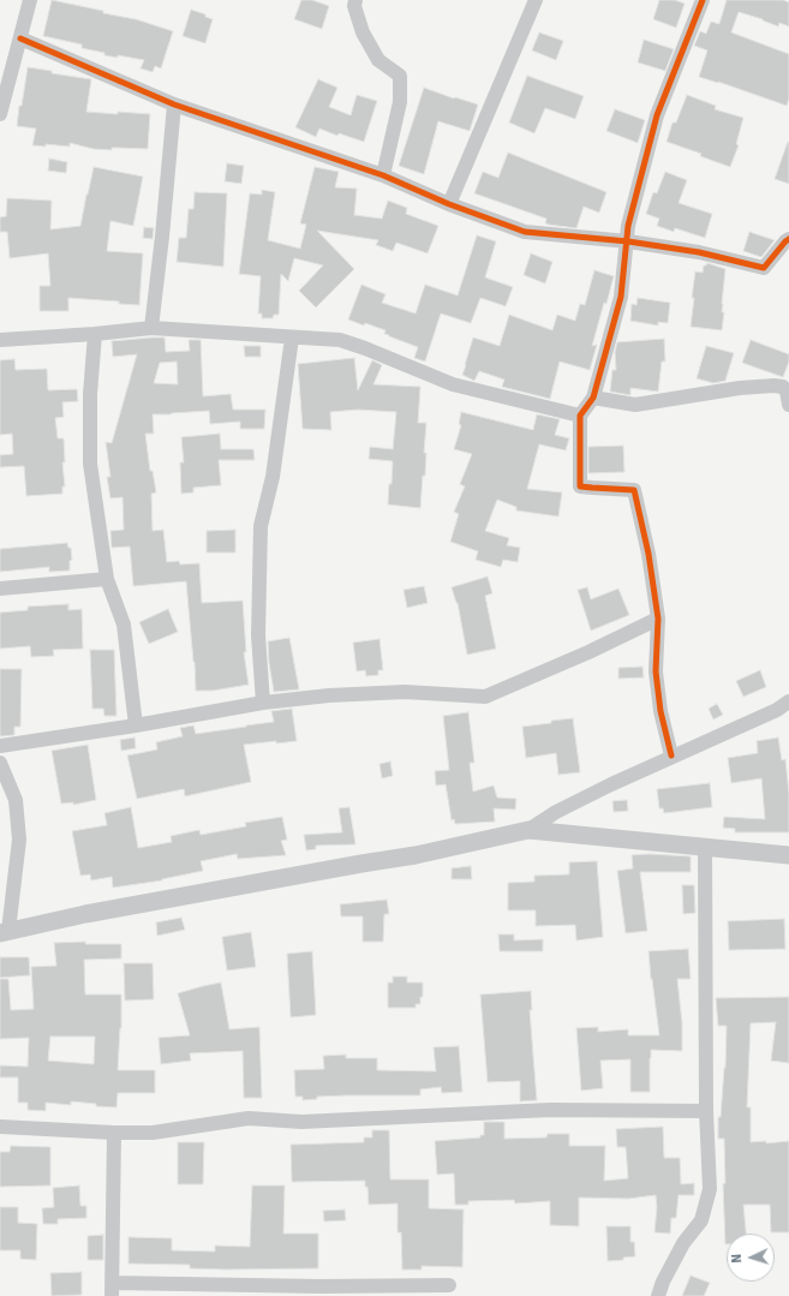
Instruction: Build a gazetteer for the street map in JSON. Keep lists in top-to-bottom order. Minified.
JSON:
{"north":"left"}
